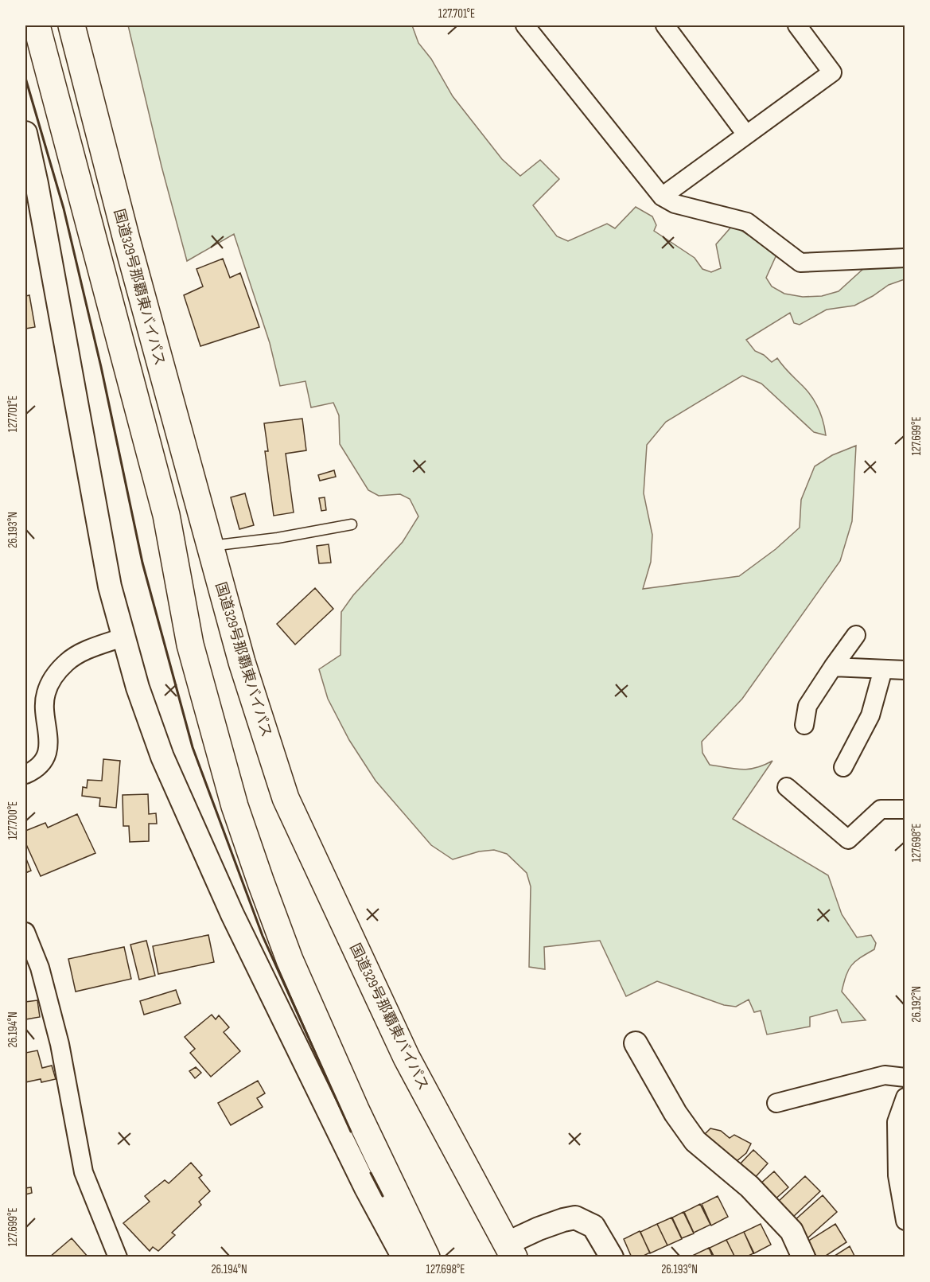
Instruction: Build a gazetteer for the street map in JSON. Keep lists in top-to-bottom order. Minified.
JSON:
{"streets":{"highway":["国道329号那覇東バイパス"]},"coordinates":["127.701°E","127.699°E","26.193°N","127.700°E","127.698°E","26.192°N","26.194°N"]}
